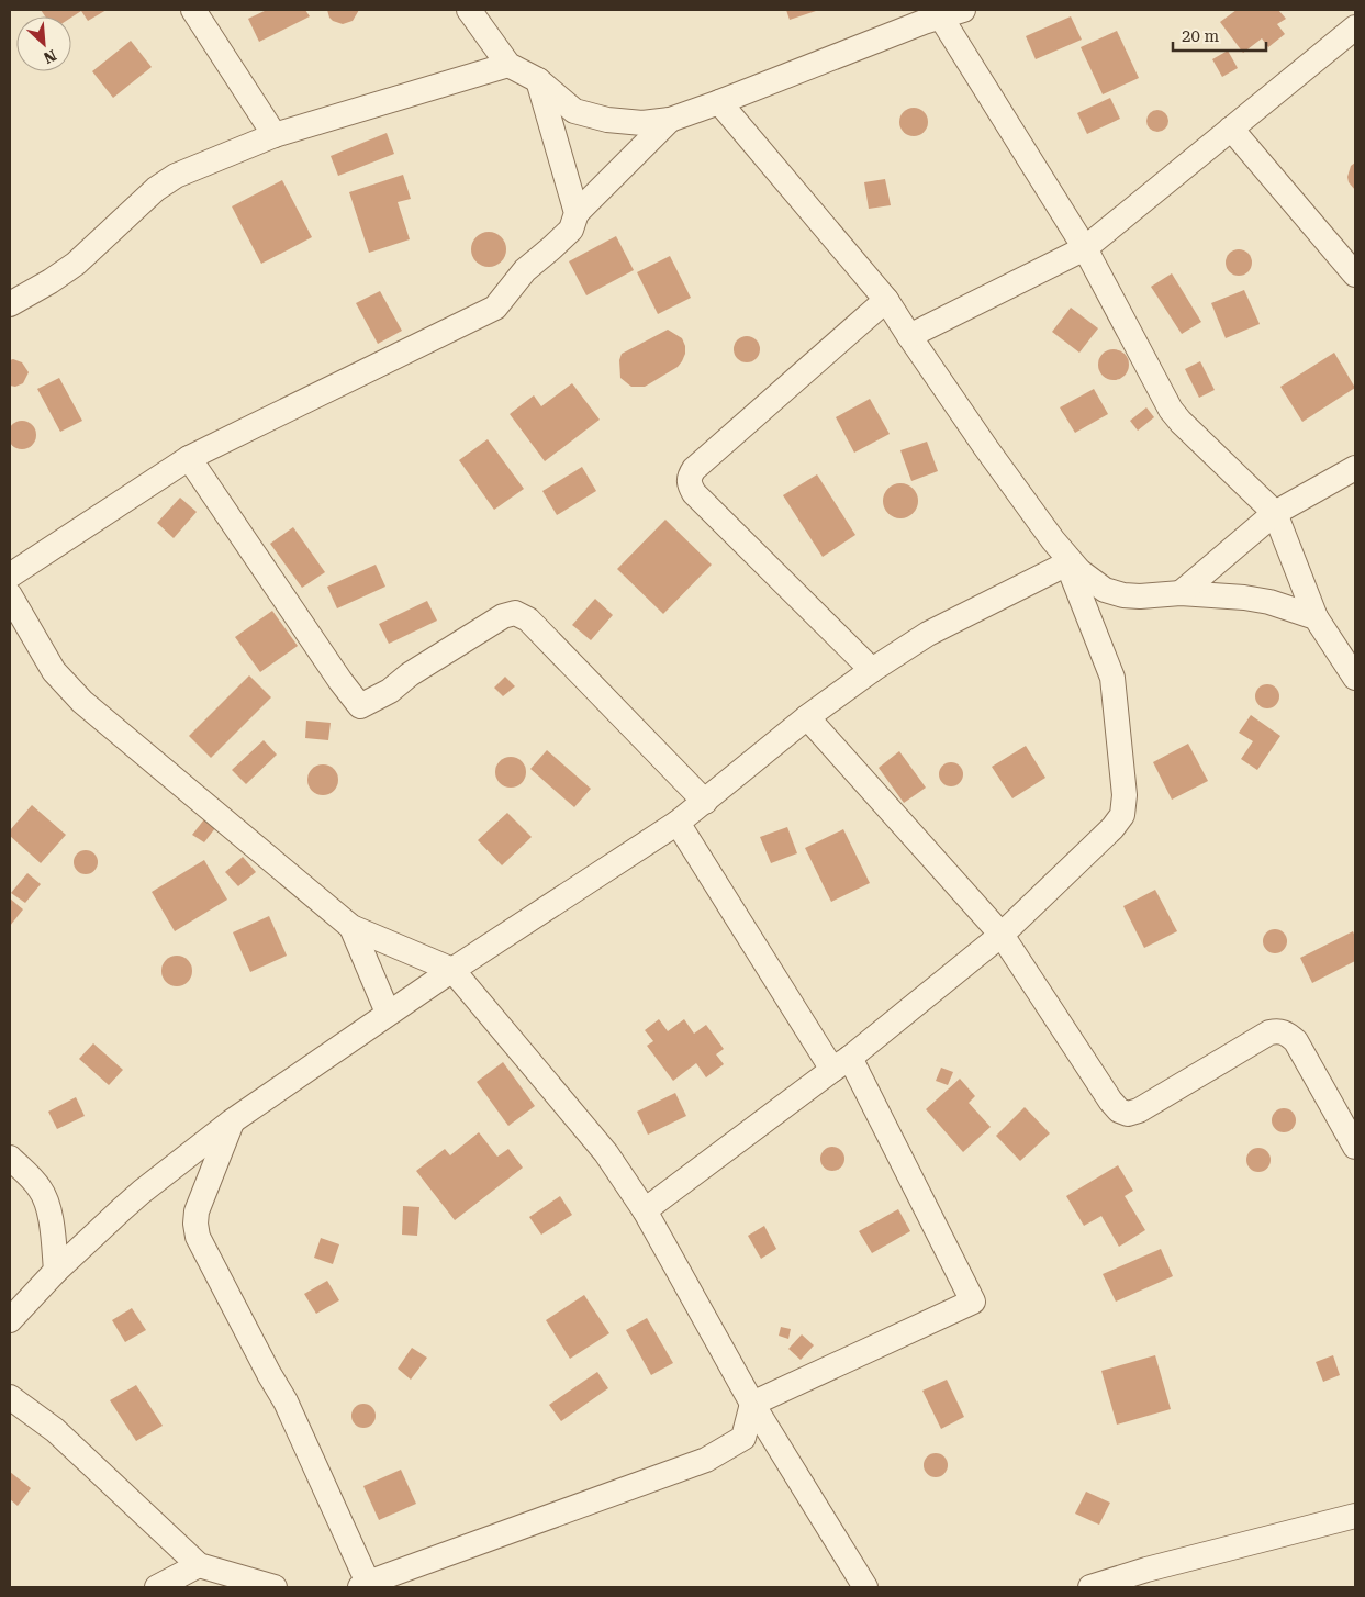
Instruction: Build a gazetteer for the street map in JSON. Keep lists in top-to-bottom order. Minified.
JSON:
{"scale_bar":"20 m","north":"bottom right"}
